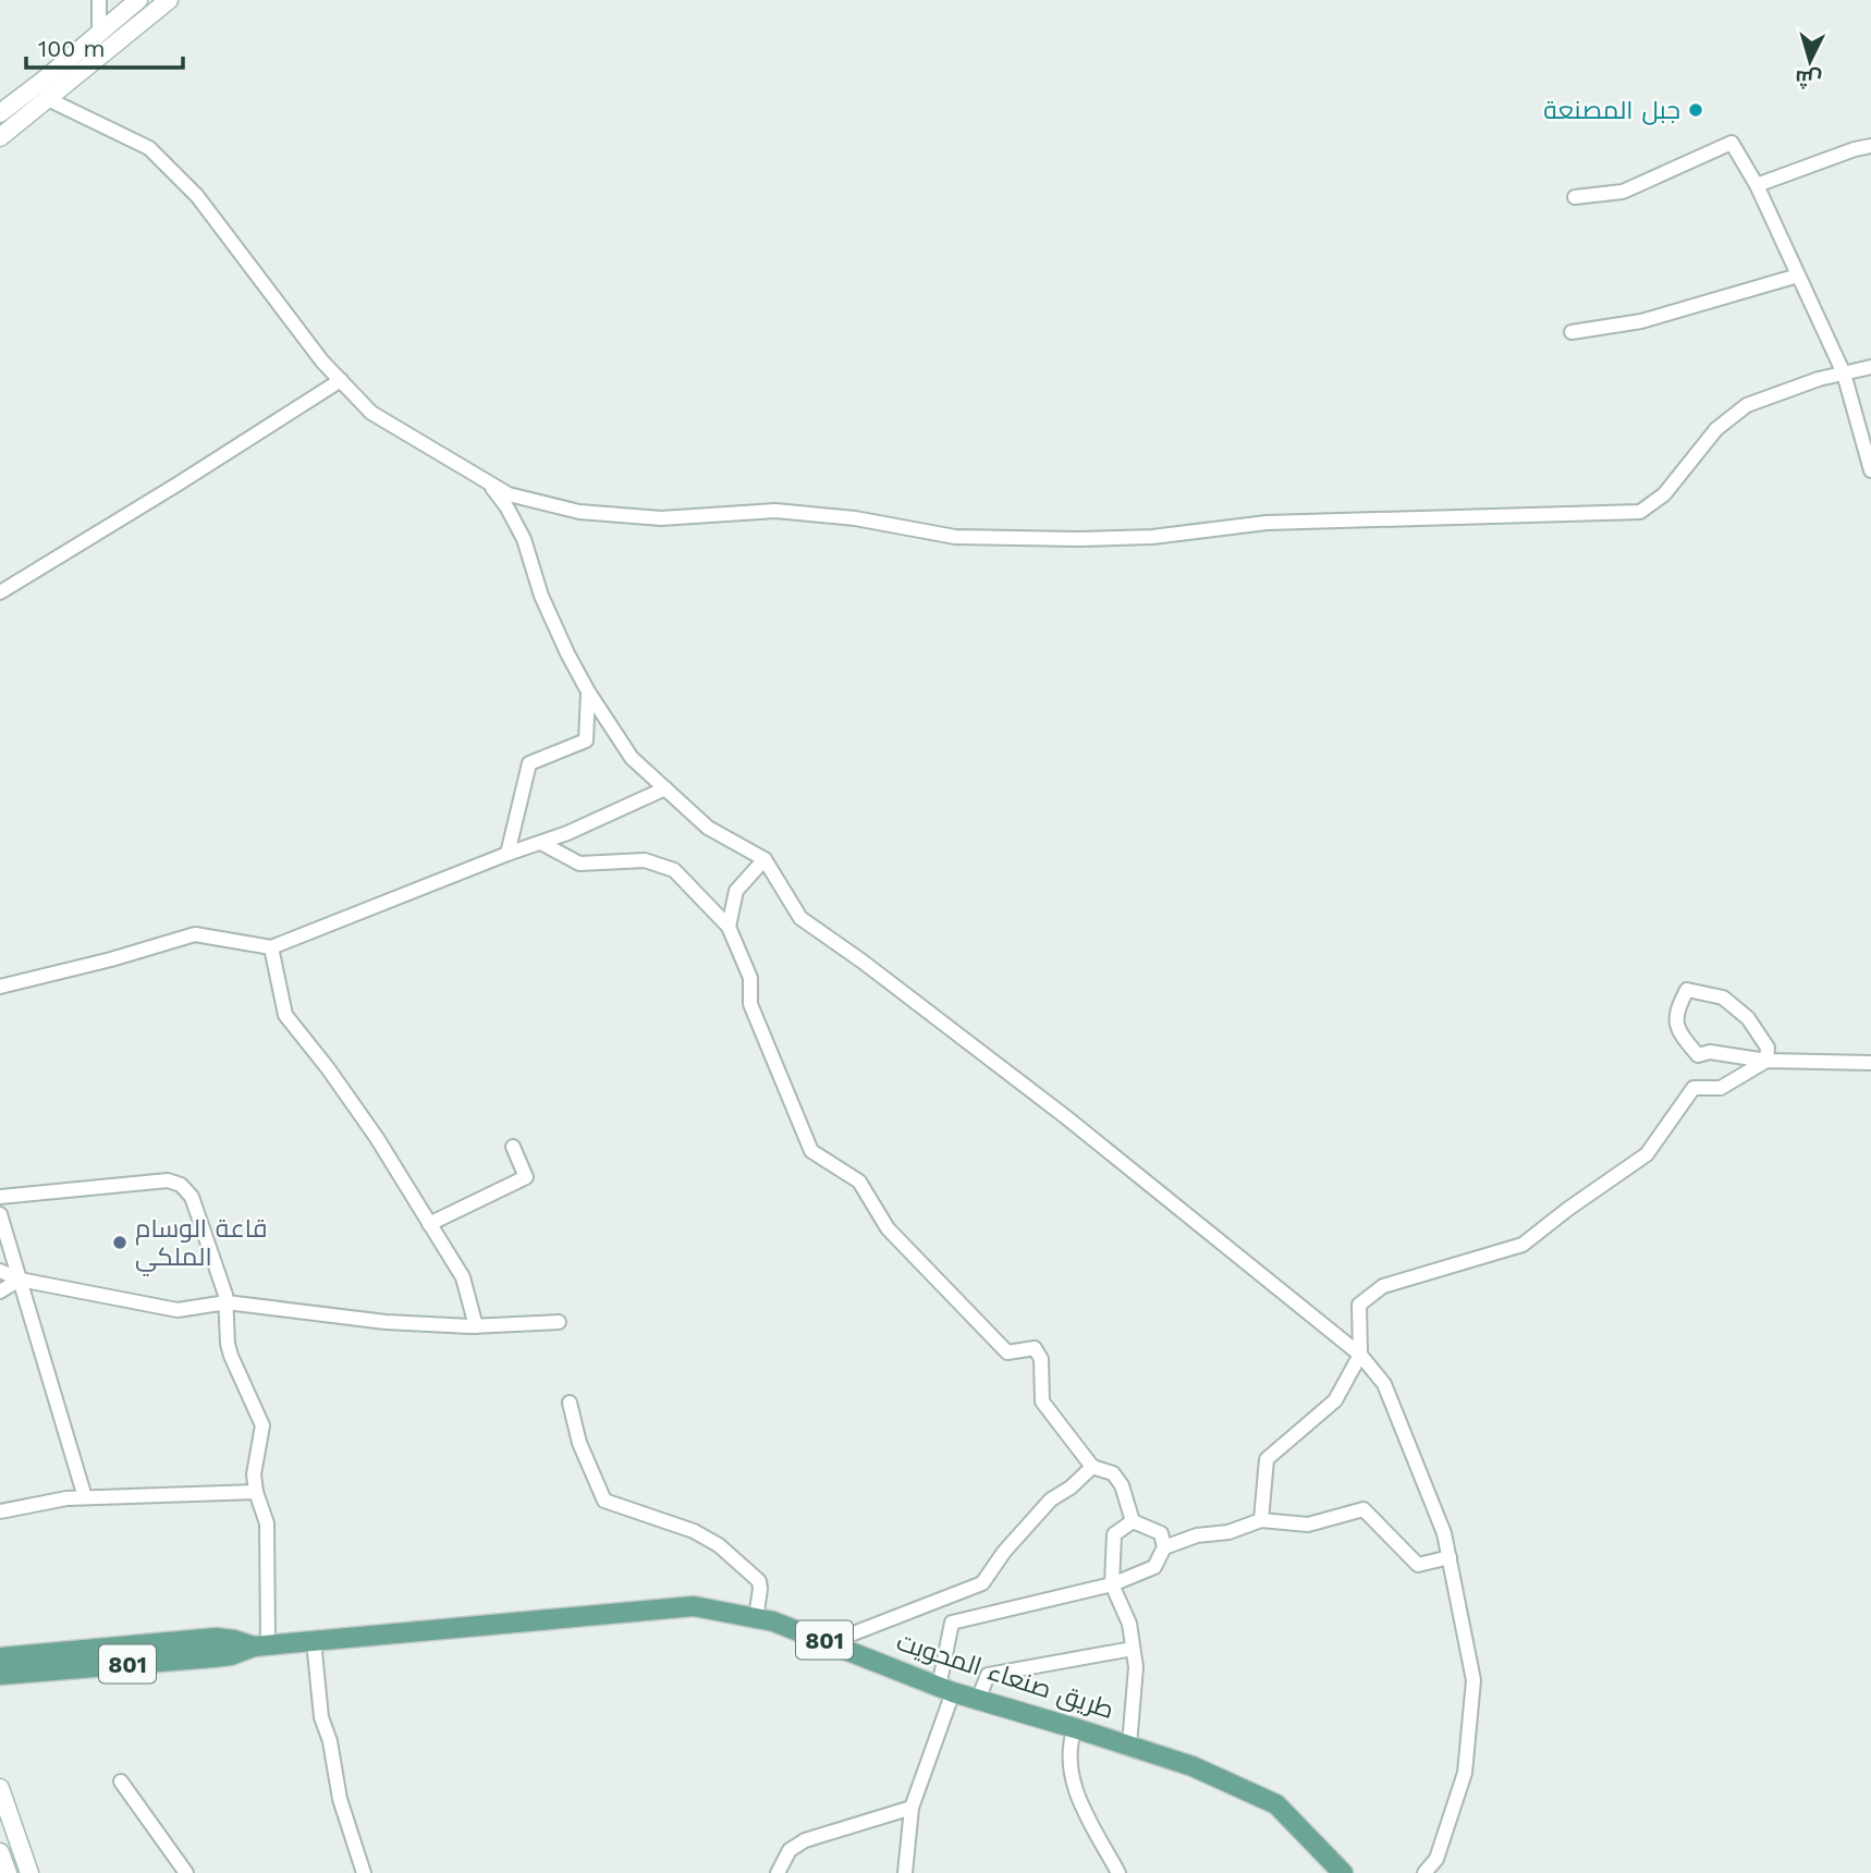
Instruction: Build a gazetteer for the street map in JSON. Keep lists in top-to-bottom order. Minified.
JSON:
{"streets":{"main road":["801","طريق صنعاء المحويت"]},"places":["جبل المصنعة","قاعة الوسام الملكي"],"scale_bar":"100 m","north":"bottom"}
